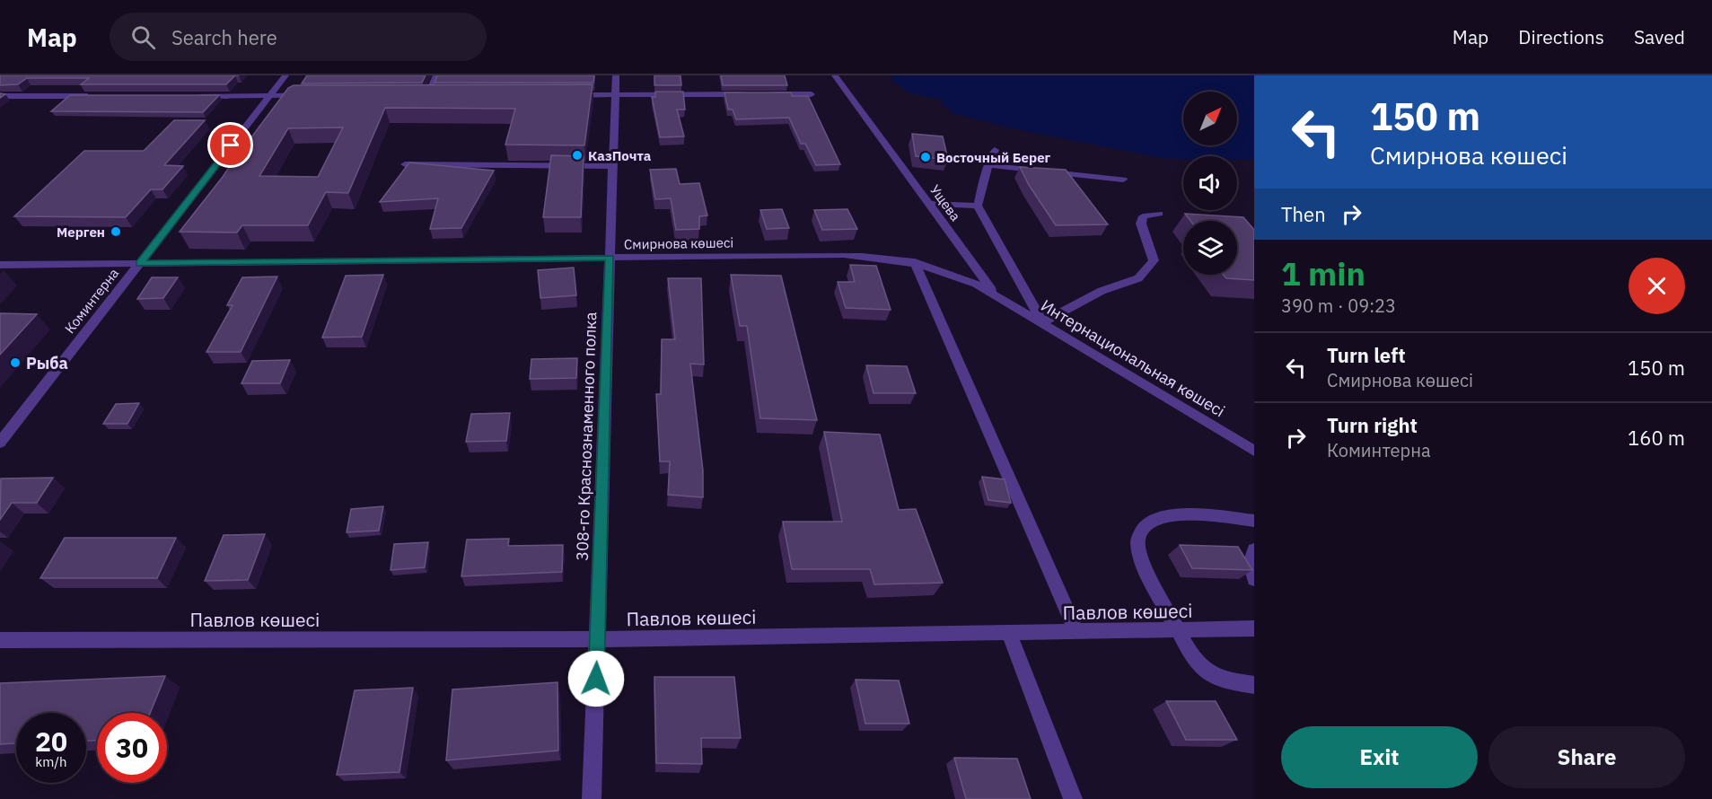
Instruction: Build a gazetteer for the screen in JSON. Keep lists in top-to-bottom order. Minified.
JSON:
{"streets":{"street":["Ущева","Смирнова көшесі","Коминтерна","Интернациональная көшесі","308-го Краснознаменного полка","Павлов көшесі"]},"crossings":[["Ущева","Смирнова көшесі"],["Ущева","Интернациональная көшесі"],["Смирнова көшесі","Коминтерна"],["Смирнова көшесі","Интернациональная көшесі"],["Смирнова көшесі","308-го Краснознаменного полка"],["308-го Краснознаменного полка","Павлов көшесі"]],"places":["КазПочта","Восточный Берег","Мерген","Рыба"],"north":"top right","page":{"header":"Map","search":"Search here","nav":["Map","Directions","Saved"],"turn":["150 m","Смирнова көшесі"],"then":"Then","heading":["1 min","390 m · 09:23"],"list":[{"name":"Turn left","note":"Смирнова көшесі","value":"150 m"},{"name":"Turn right","note":"Коминтерна","value":"160 m"}],"speed":"20 km/h","limit":"30","buttons":["Exit","Share"]}}
